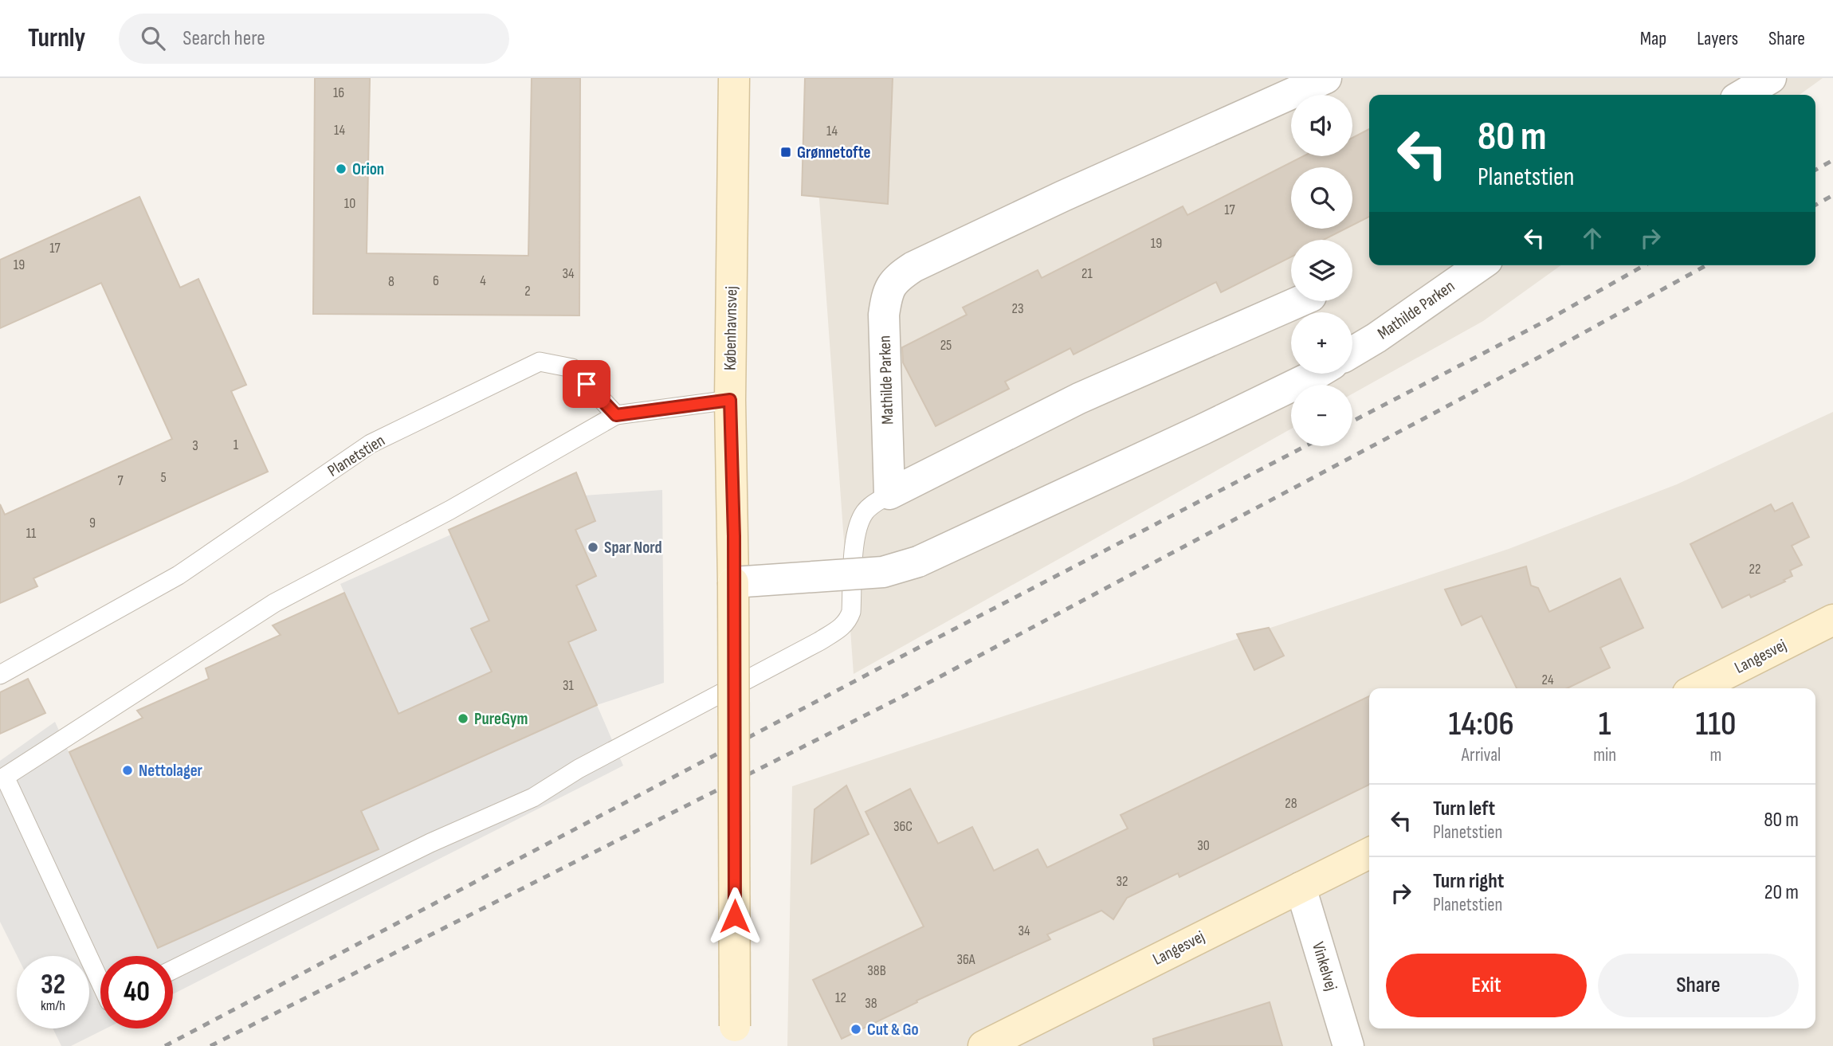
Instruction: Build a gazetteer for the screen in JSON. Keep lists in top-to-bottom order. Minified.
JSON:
{"streets":{"street":["Mathilde Parken","Københavnsvej","Langesvej","Vinkelvej"],"lane":["Planetstien"]},"crossings":[["Langesvej","Vinkelvej"]],"places":{"transit":["Grønnetofte"],"other":["Orion","Spar Nord","PureGym","Nettolager","Cut & Go"]},"house_numbers":["16","14","14","10","17","19","17","19","34","21","6","4","8","2","23","25","1","3","5","7","9","11","22","24","31","28","36C","30","32","34","36A","38B","12","38"],"page":{"header":"Turnly","search":"Search here","nav":["Map","Layers","Share"],"map_buttons":["+","−"],"turn":["80 m","Planetstien"],"eta":["14:06","Arrival","1","min","110","m"],"list":[{"name":"Turn left","note":"Planetstien","value":"80 m"},{"name":"Turn right","note":"Planetstien","value":"20 m"}],"buttons":["Exit","Share"],"speed":"32 km/h","limit":"40"}}
